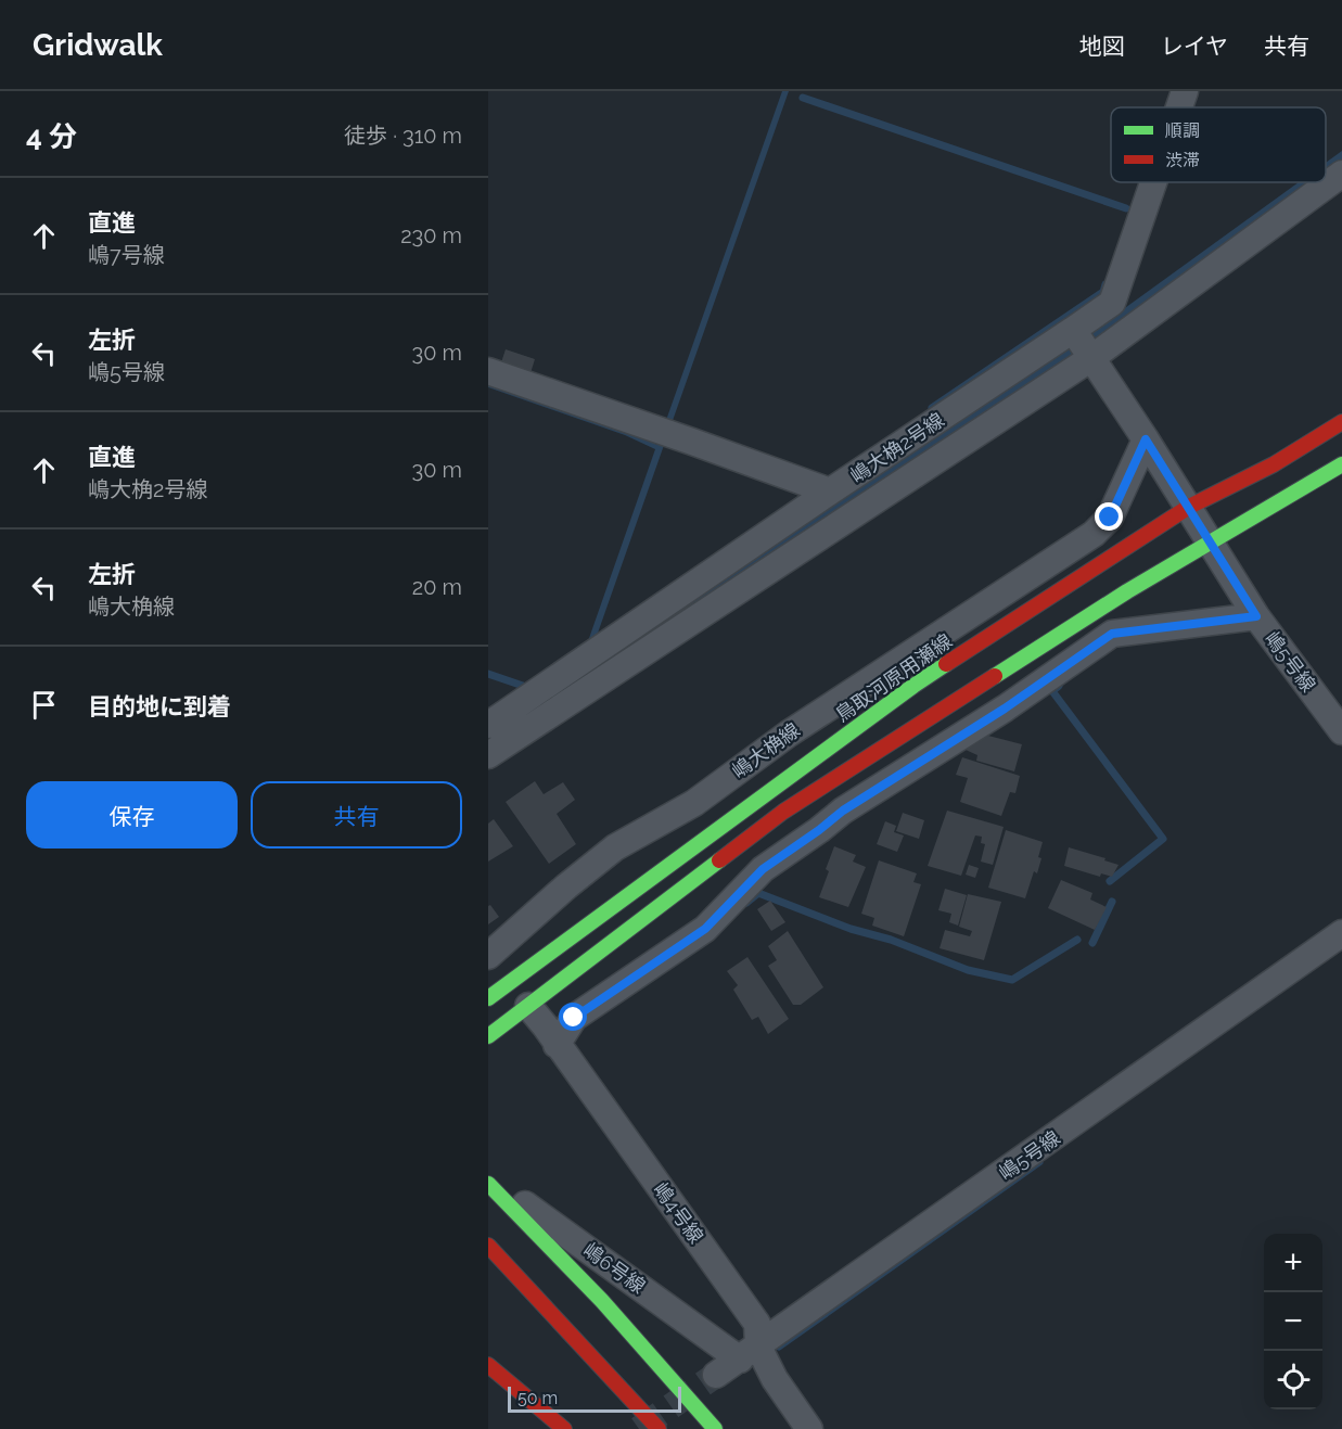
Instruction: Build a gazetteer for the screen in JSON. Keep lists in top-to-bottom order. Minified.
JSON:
{"streets":{"main road":["鳥取河原用瀬線"],"street":["嶋大桷2号線","嶋5号線","嶋大桷線","嶋4号線","嶋6号線"]},"crossings":[["嶋5号線","鳥取河原用瀬線"],["嶋5号線","嶋4号線"],["嶋5号線","嶋6号線"],["鳥取河原用瀬線","嶋4号線"],["嶋4号線","嶋6号線"]],"legend":["順調","渋滞"],"scale_bar":"50 m","page":{"header":"Gridwalk","nav":["地図","レイヤ","共有"],"heading":["4 分","徒歩 · 310 m"],"list":[["直進","嶋7号線","230 m"],["左折","嶋5号線","30 m"],["直進","嶋大桷2号線","30 m"],["左折","嶋大桷線","20 m"],"目的地に到着"],"buttons":["保存","共有"],"map_buttons":["+","−"],"scale":"50 m"}}
